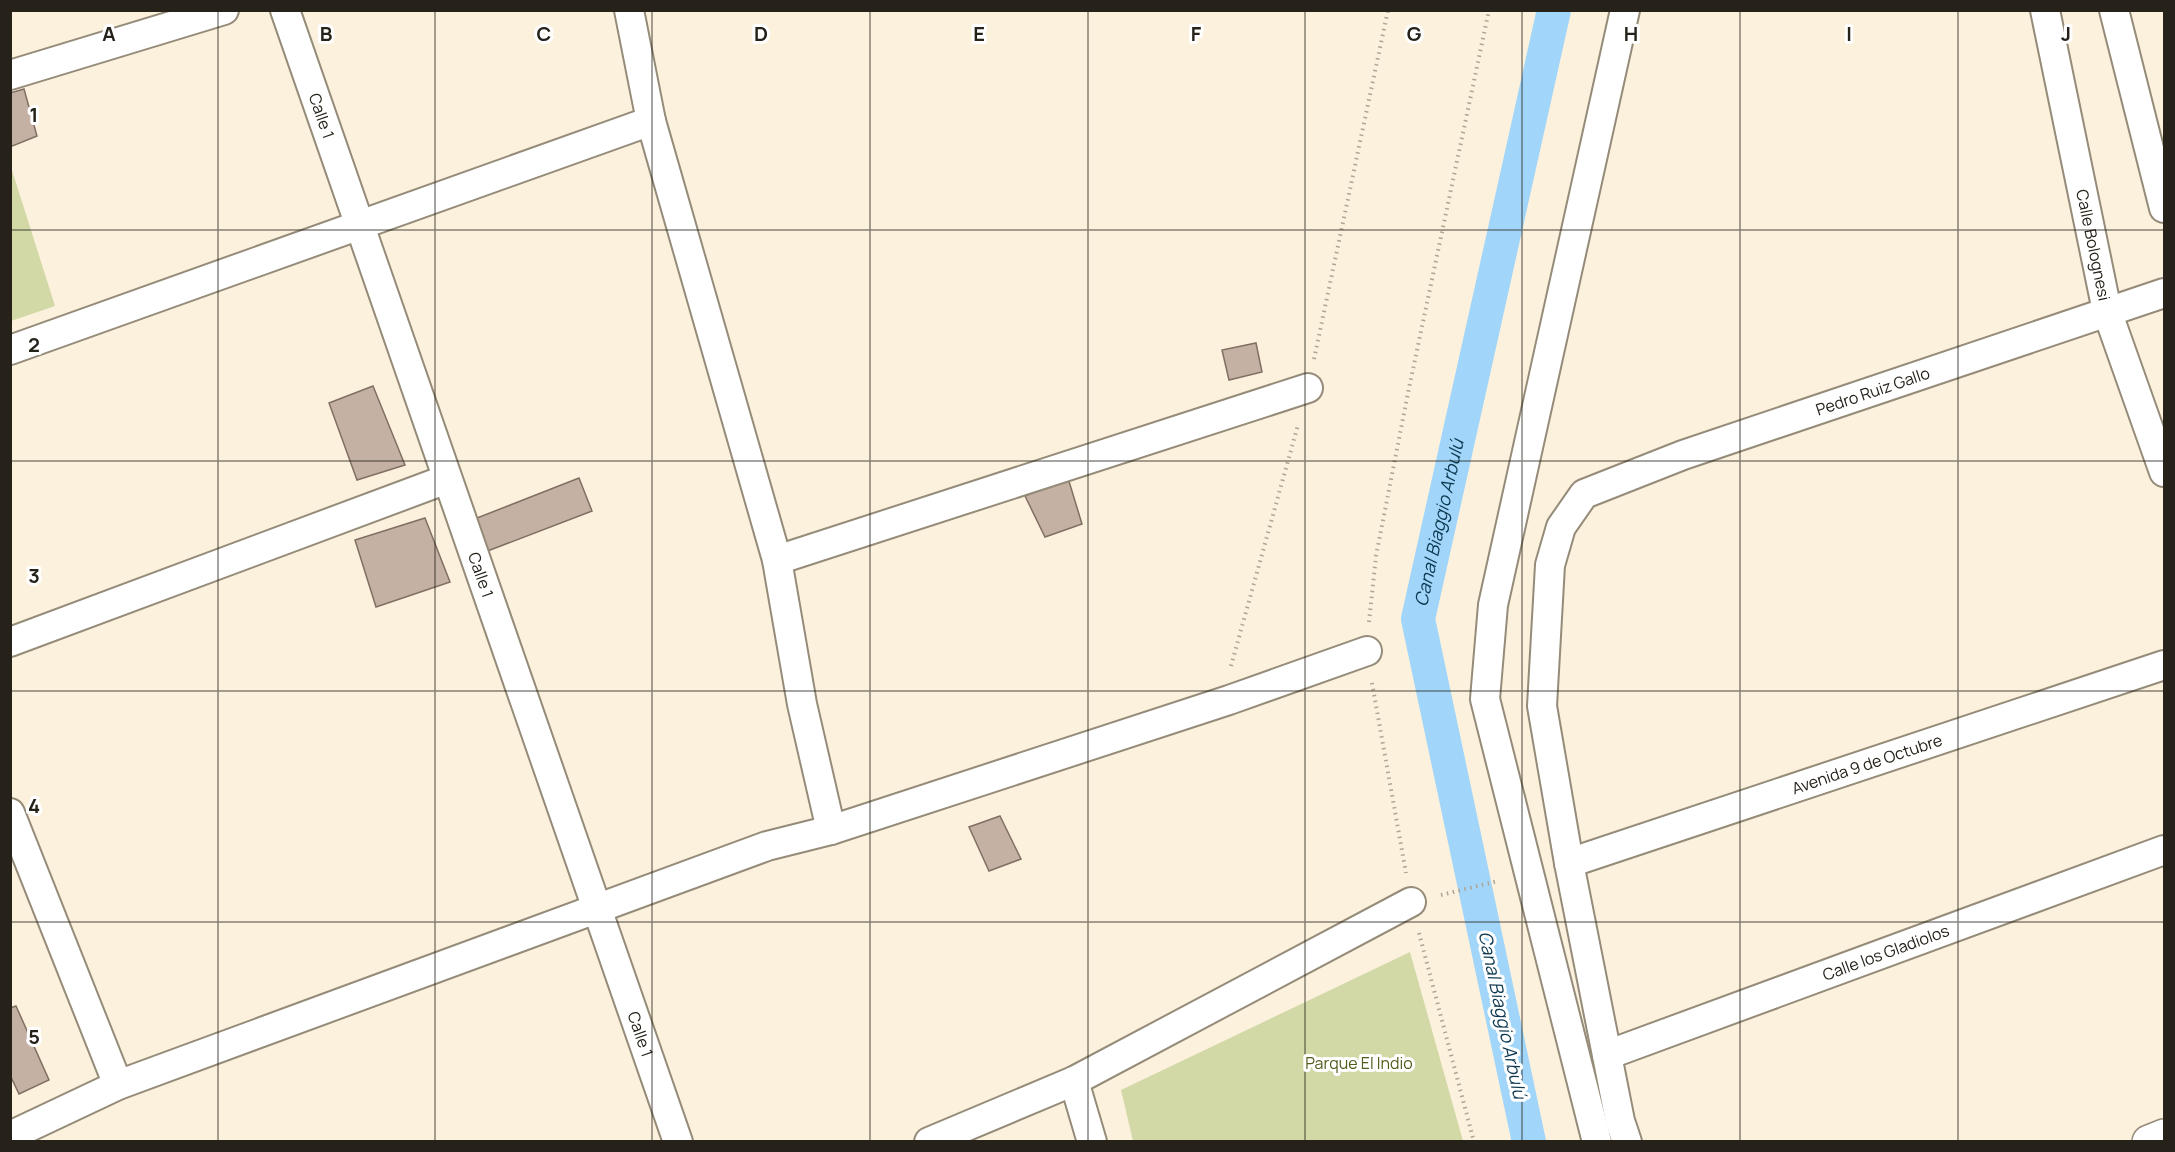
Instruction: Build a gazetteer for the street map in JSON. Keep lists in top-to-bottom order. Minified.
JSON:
{"streets":{"street":["Calle 1","Calle Bolognesi","Pedro Ruiz Gallo","Avenida 9 de Octubre","Calle los Gladiolos"]},"crossings":[["Calle Bolognesi","Pedro Ruiz Gallo"],["Pedro Ruiz Gallo","Avenida 9 de Octubre"]],"water":["Canal Biaggio Arbulú"],"parks":["Parque El Indio"],"grid":{"columns":["A","B","C","D","E","F","G","H","I","J"],"rows":["1","2","3","4","5"]}}
